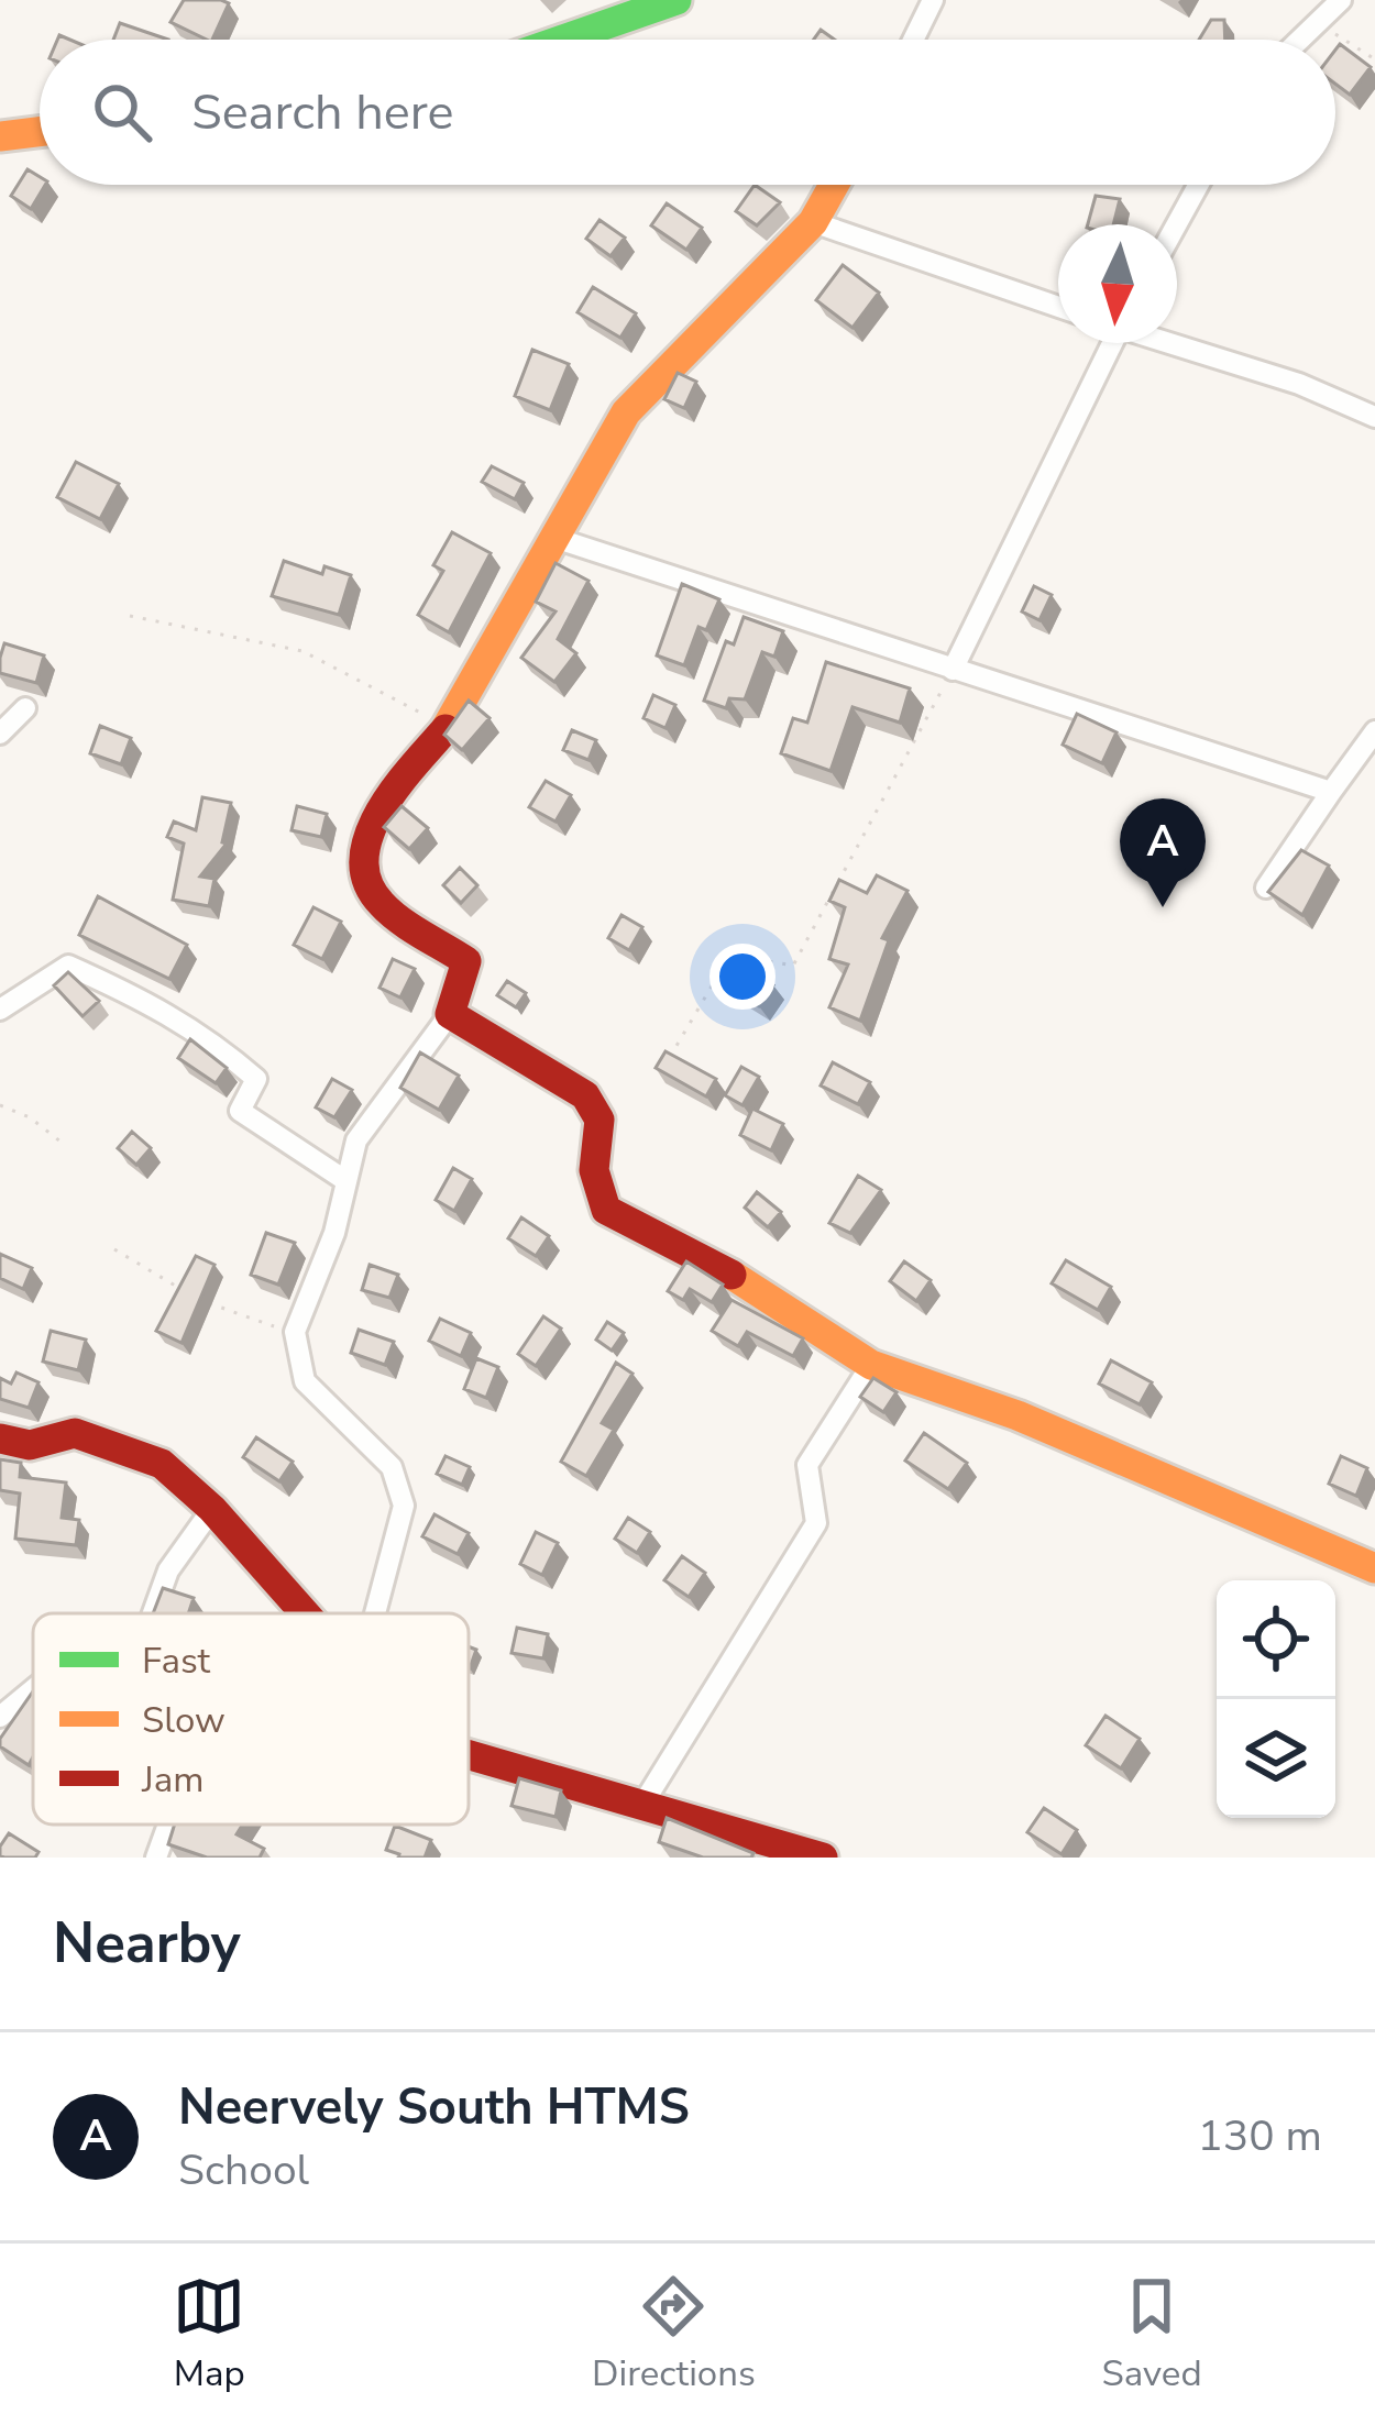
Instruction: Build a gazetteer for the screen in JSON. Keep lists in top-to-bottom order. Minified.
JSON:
{"legend":["Fast","Slow","Jam"],"north":"bottom","page":{"search":"Search here","pins":"A","heading":"Nearby","list":[{"mark":"A","name":"Neervely South HTMS","note":"School","value":"130 m"}],"nav":["Map","Directions","Saved"]}}
